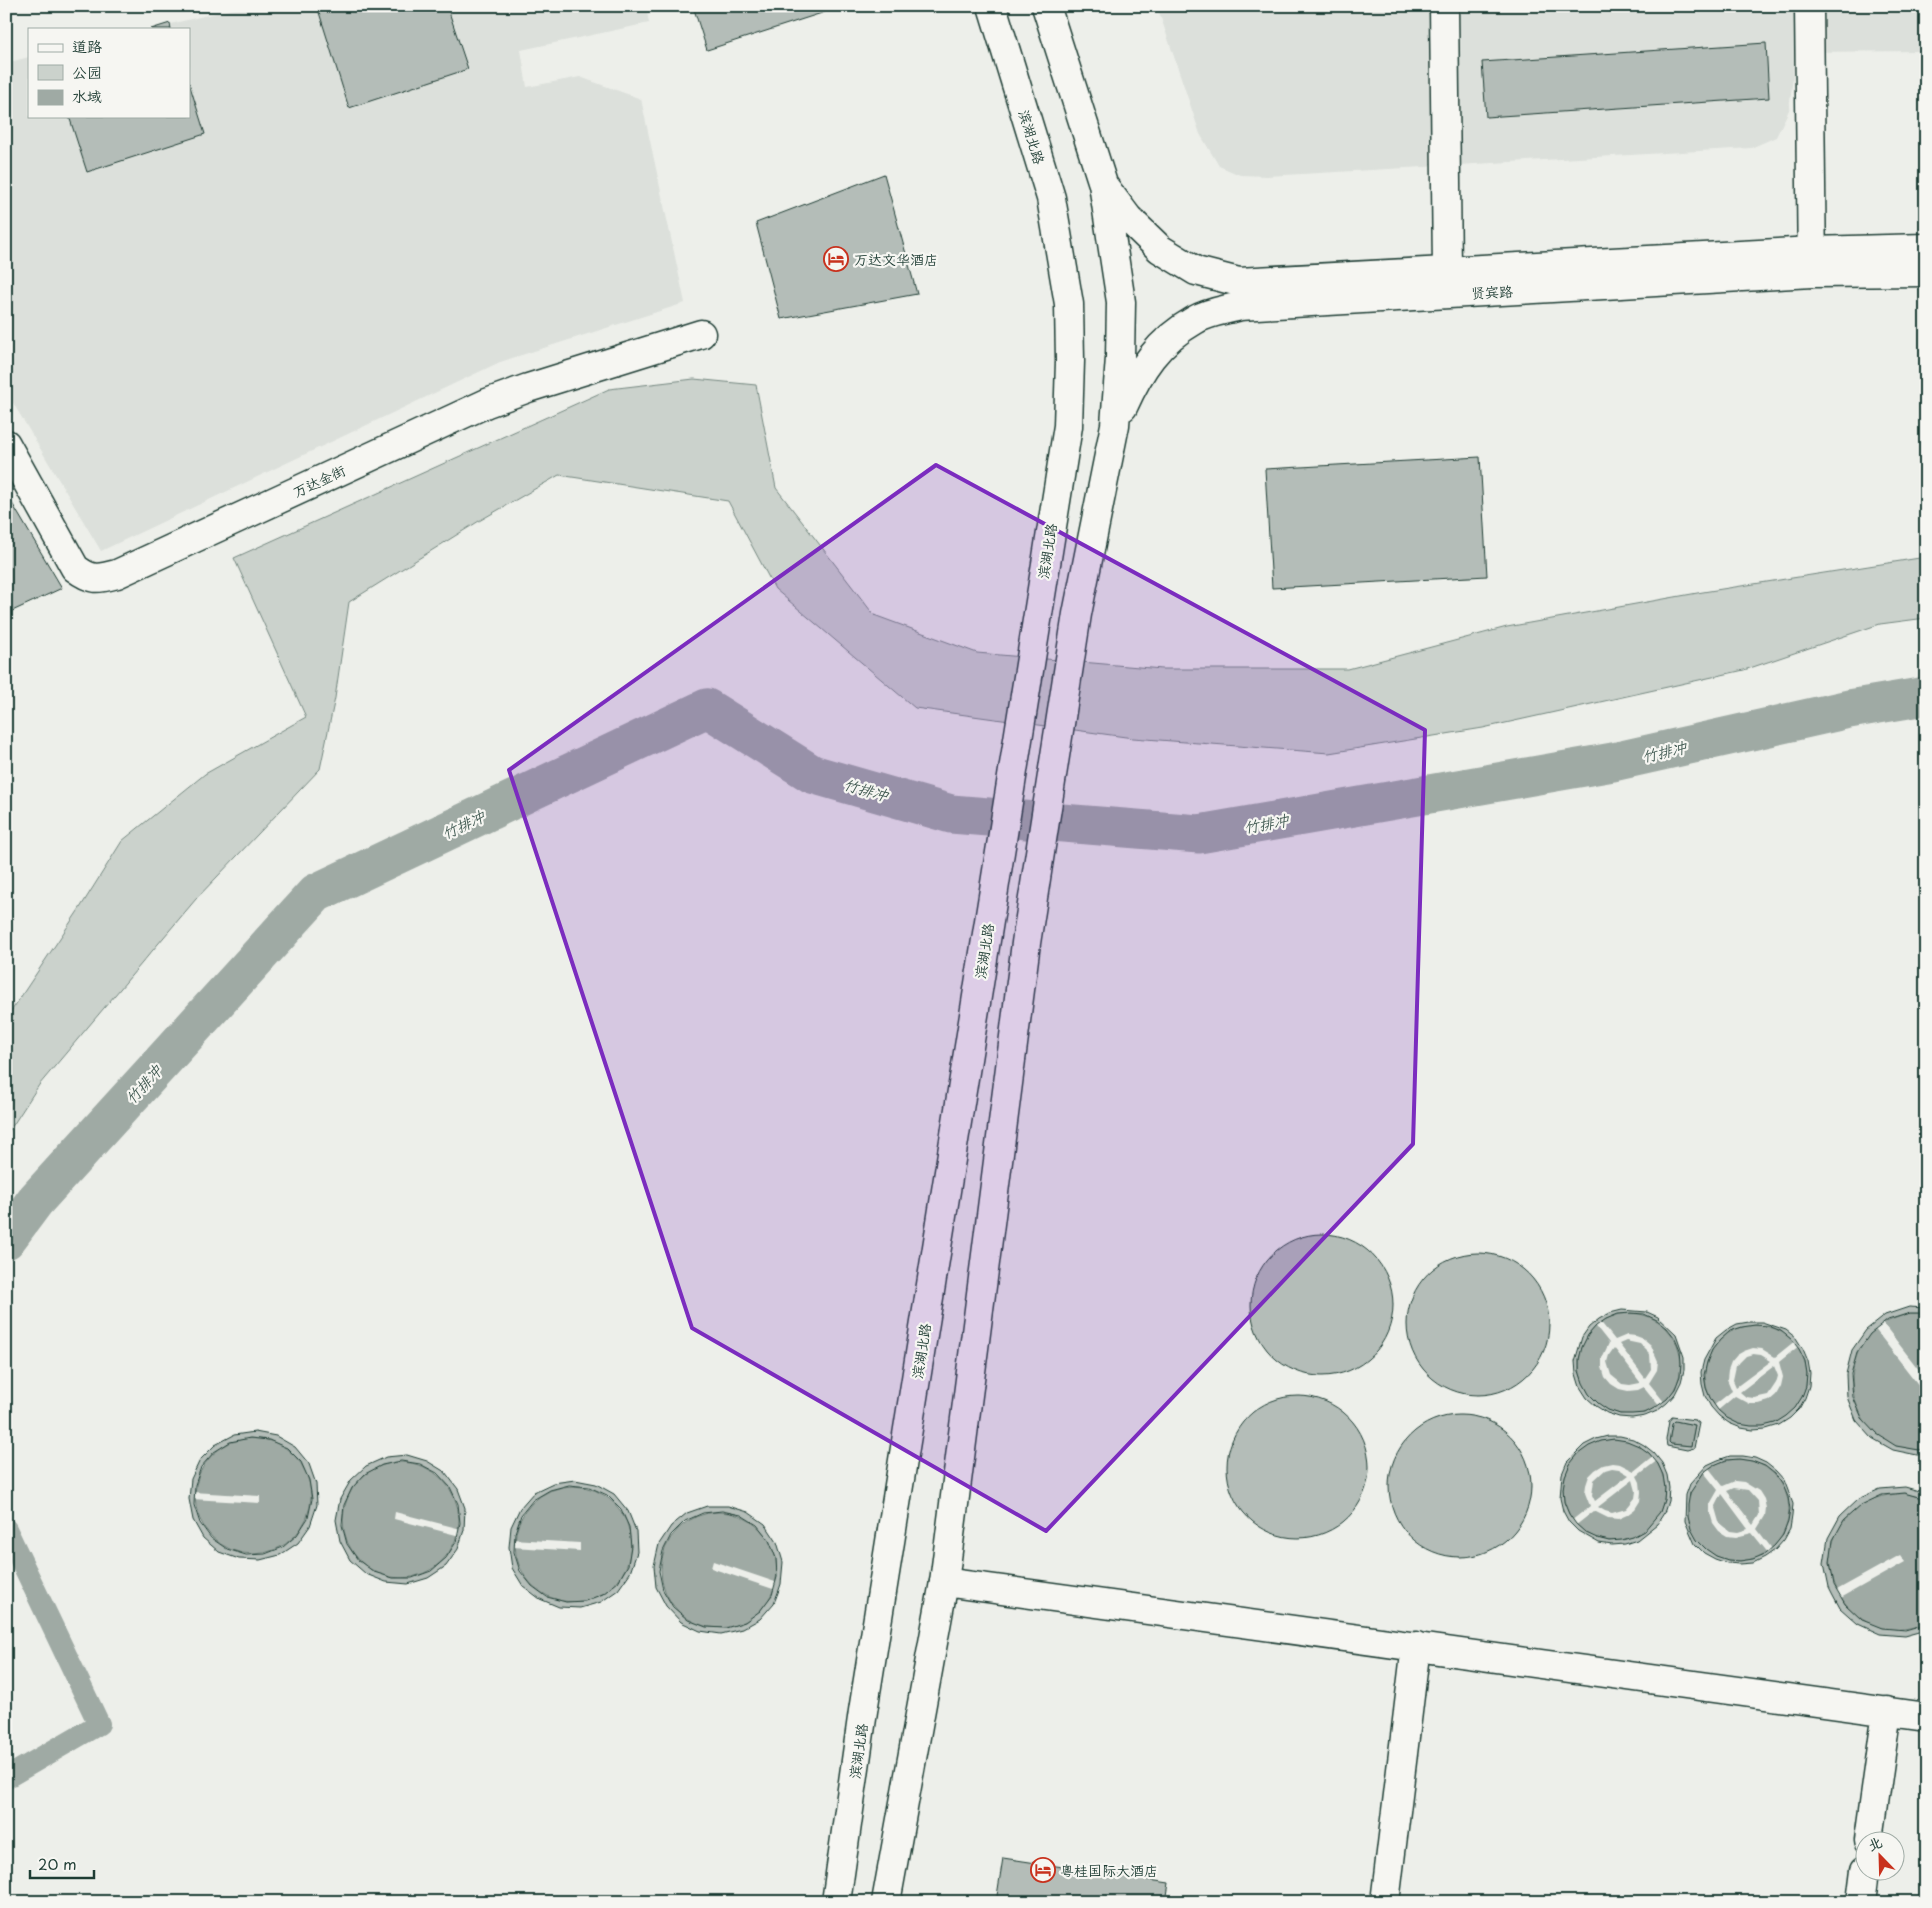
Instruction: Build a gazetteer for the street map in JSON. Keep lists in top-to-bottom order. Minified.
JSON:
{"streets":{"main road":["滨湖北路","贤宾路","万达金街"]},"water":["竹排冲"],"places":{"hotel":["万达文华酒店","粤桂国际大酒店"]},"legend":["道路","公园","水域"],"scale_bar":"20 m","north":"top left"}
